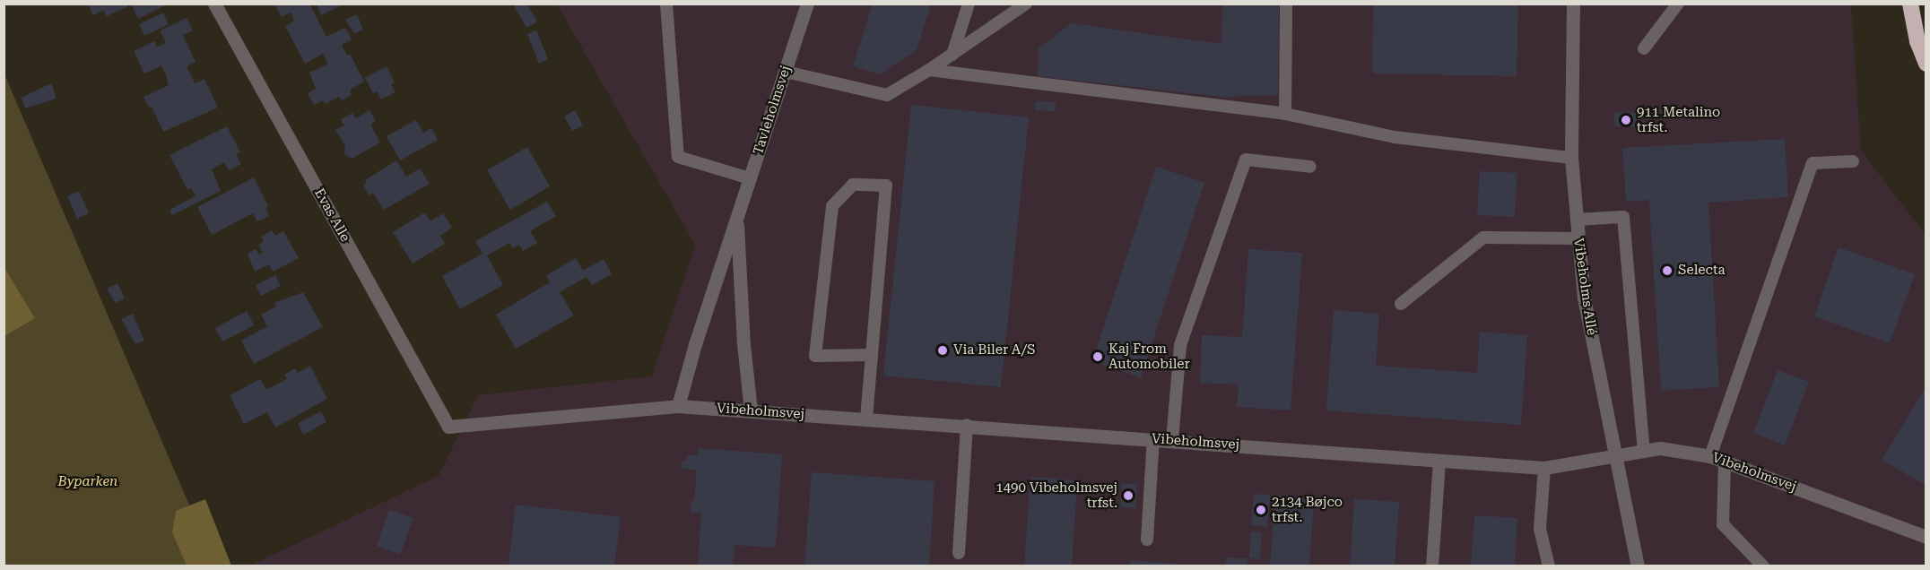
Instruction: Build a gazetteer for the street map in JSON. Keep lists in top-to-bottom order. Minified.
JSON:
{"streets":{"street":["Tavleholmsvej","Evas Alle","Vibeholms Allé","Vibeholmsvej"]},"crossings":[["Tavleholmsvej","Vibeholmsvej"],["Evas Alle","Vibeholmsvej"],["Vibeholms Allé","Vibeholmsvej"]],"parks":["Byparken"],"places":["911 Metalino trfst.","Selecta","Via Biler A/S","Kaj From Automobiler","1490 Vibeholmsvej trfst.","2134 Bøjco trfst."]}
